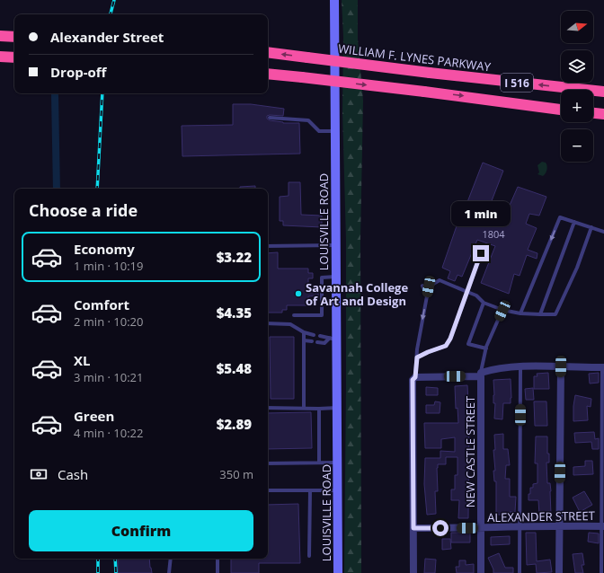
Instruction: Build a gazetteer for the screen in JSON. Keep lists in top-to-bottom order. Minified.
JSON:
{"streets":{"highway":["WILLIAM F. LYNES PARKWAY","I 516"],"main road":["LOUISVILLE ROAD"],"street":["NEW CASTLE STREET","ALEXANDER STREET"]},"crossings":[["NEW CASTLE STREET","ALEXANDER STREET"]],"places":["Savannah College of Art and Design"],"house_numbers":["1804"],"north":"right","page":{"map_buttons":["+","−"],"banner":["Alexander Street","Drop-off"],"heading":"Choose a ride","bubble":"1 min","list":[{"name":"Economy","note":"1 min · 10:19","value":"$3.22"},{"name":"Comfort","note":"2 min · 10:20","value":"$4.35"},{"name":"XL","note":"3 min · 10:21","value":"$5.48"},{"name":"Green","note":"4 min · 10:22","value":"$2.89"}],"pay":["Cash","350 m"],"buttons":"Confirm"}}
